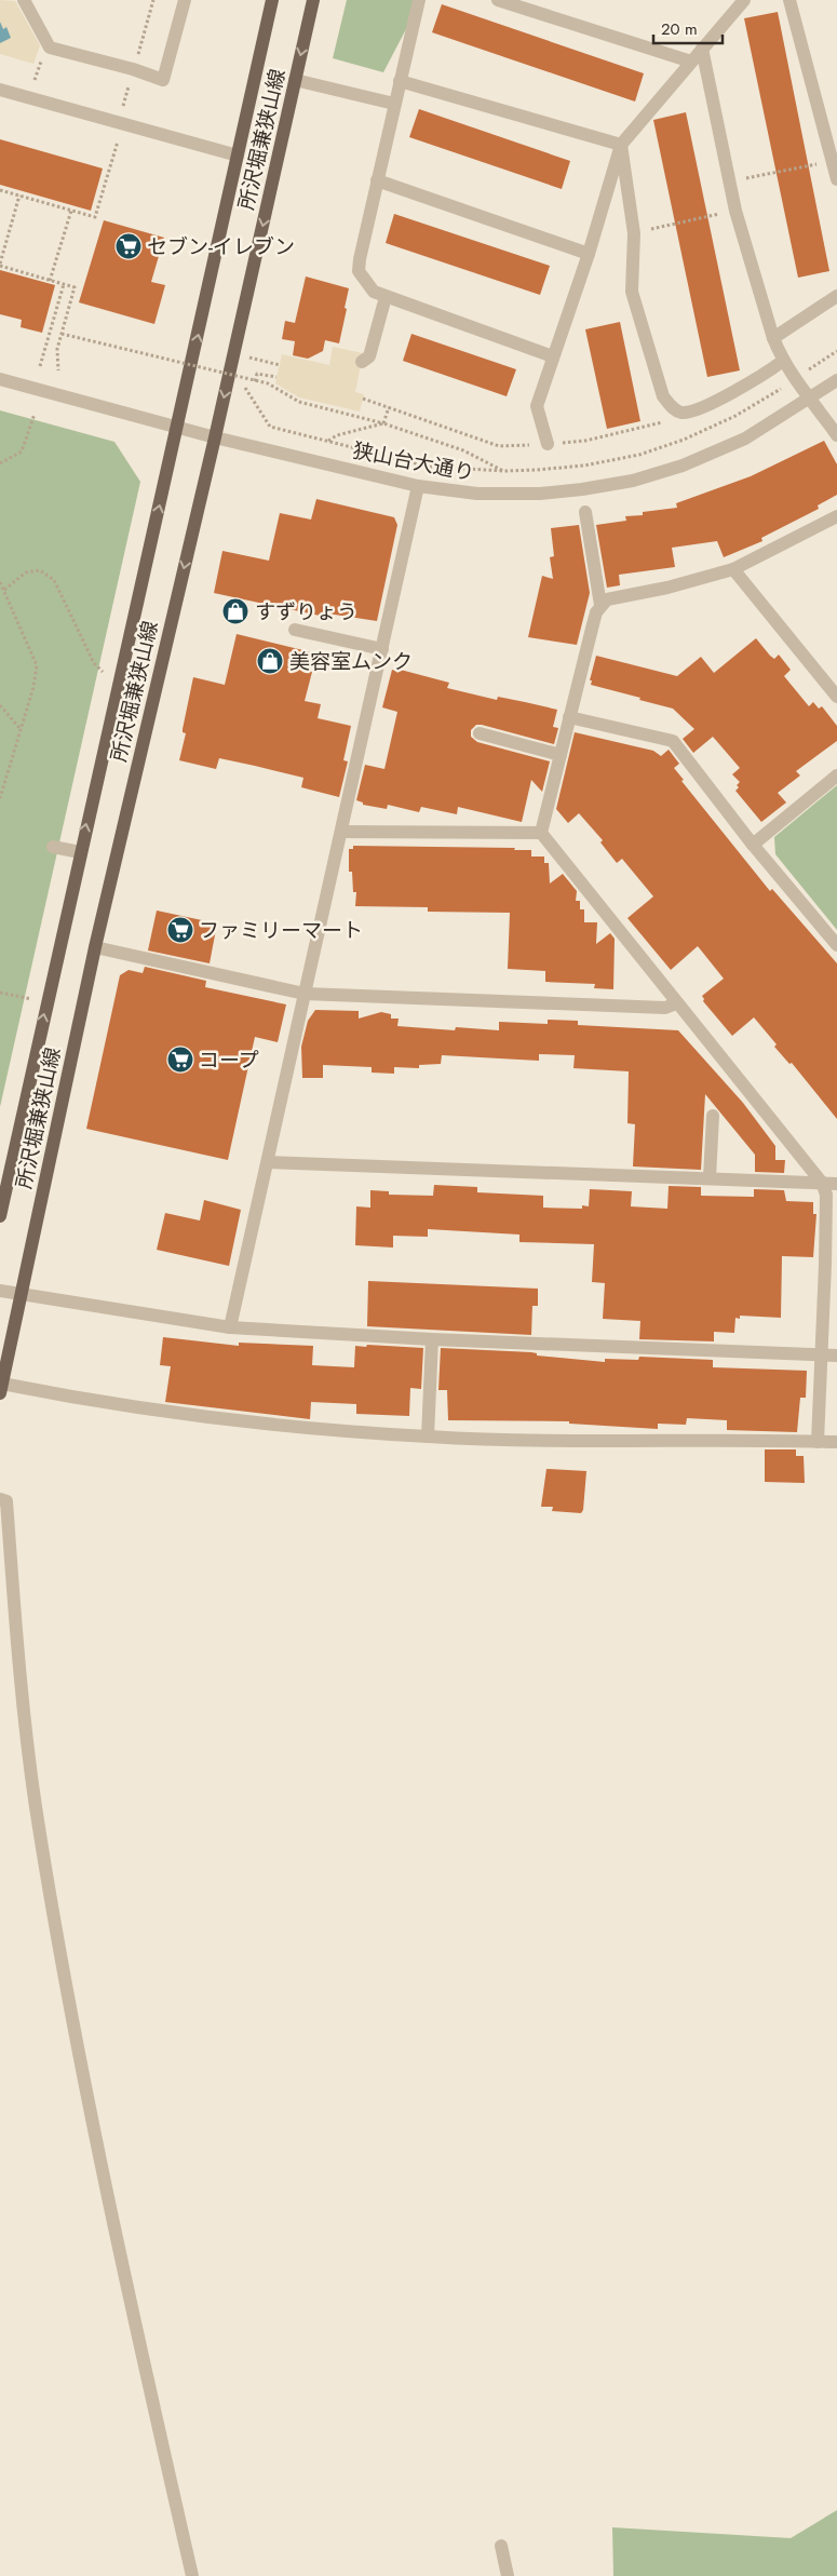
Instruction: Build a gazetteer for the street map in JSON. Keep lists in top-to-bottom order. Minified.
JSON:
{"streets":{"main road":["所沢堀兼狭山線"],"street":["狭山台大通り"]},"crossings":[["所沢堀兼狭山線","狭山台大通り"]],"places":{"supermarket":["セブン-イレブン","ファミリーマート","コープ"],"shop":["すずりょう","美容室ムンク"]},"scale_bar":"20 m"}
